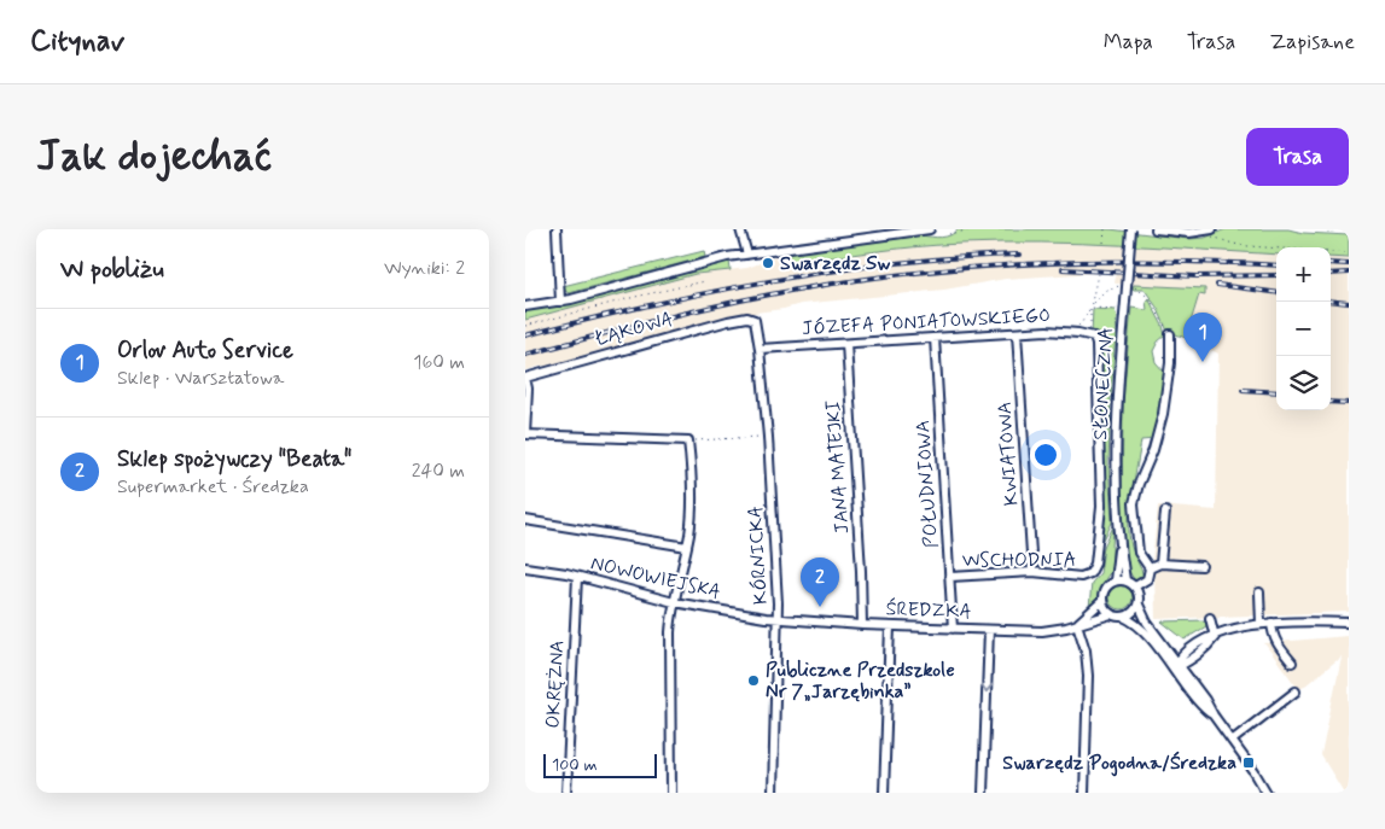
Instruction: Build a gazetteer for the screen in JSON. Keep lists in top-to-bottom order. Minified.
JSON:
{"streets":{"street":["JÓZEFA PONIATOWSKIEGO","ŁĄKOWA","SŁONECZNA","KWIATOWA","JANA MATEJKI","POŁUDNIOWA","KÓRNICKA","WSCHODNIA","NOWOWIEJSKA","ŚREDZKA","OKRĘŻNA"]},"crossings":[["JÓZEFA PONIATOWSKIEGO","SŁONECZNA"],["JÓZEFA PONIATOWSKIEGO","KWIATOWA"],["JÓZEFA PONIATOWSKIEGO","JANA MATEJKI"],["JÓZEFA PONIATOWSKIEGO","POŁUDNIOWA"],["JÓZEFA PONIATOWSKIEGO","KÓRNICKA"],["ŁĄKOWA","KÓRNICKA"],["SŁONECZNA","WSCHODNIA"],["SŁONECZNA","ŚREDZKA"],["KWIATOWA","WSCHODNIA"],["JANA MATEJKI","ŚREDZKA"],["POŁUDNIOWA","WSCHODNIA"],["POŁUDNIOWA","ŚREDZKA"],["KÓRNICKA","NOWOWIEJSKA"],["KÓRNICKA","ŚREDZKA"],["NOWOWIEJSKA","ŚREDZKA"],["NOWOWIEJSKA","OKRĘŻNA"]],"places":{"other":["Swarzędz Sw","Publiczne Przedszkole Nr 7„Jarzębinka”"],"transit":["Swarzędz Pogodna/Średzka"]},"scale_bar":"100 m","page":{"header":"Citynav","nav":["Mapa","Trasa","Zapisane"],"buttons":"Trasa","title":"Jak dojechać","heading":["W pobliżu","Wyniki: 2"],"map_buttons":["+","−"],"list":[{"mark":"1","name":"Orlov Auto Service","note":"Sklep · Warsztatowa","value":"160 m"},{"mark":"2","name":"Sklep spożywczy \"Beata\"","note":"Supermarket · Średzka","value":"240 m"}],"pins":["1","2"],"scale":"100 m"}}
